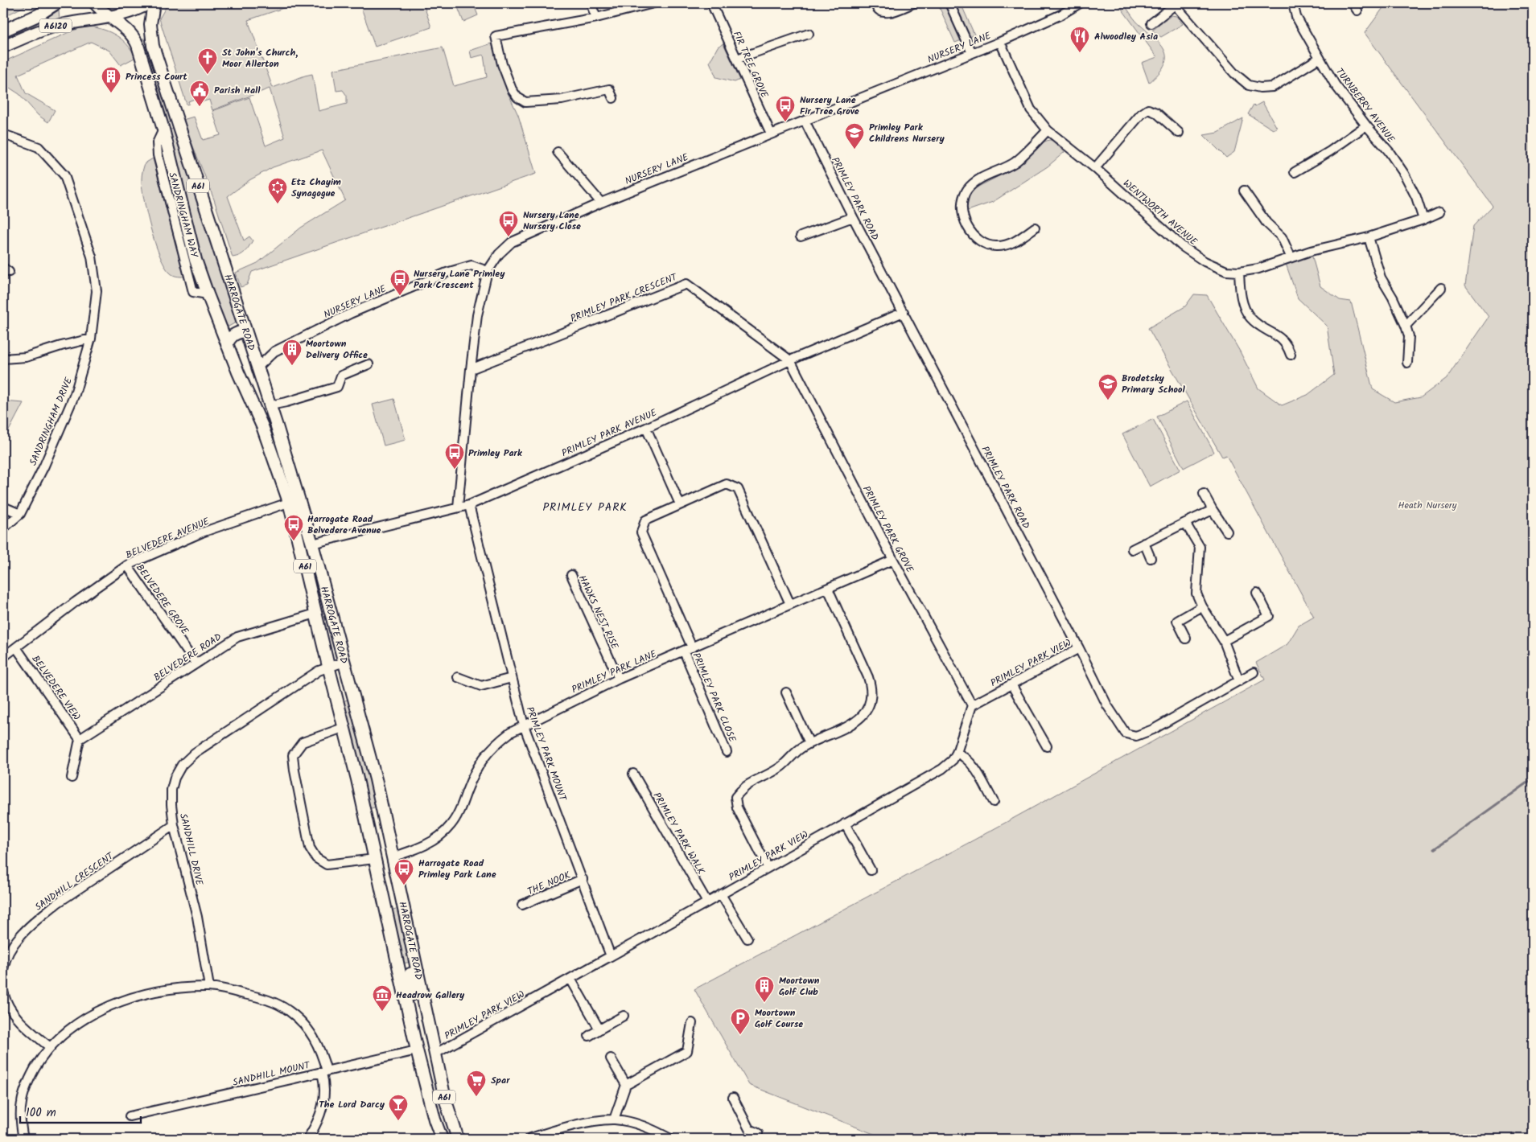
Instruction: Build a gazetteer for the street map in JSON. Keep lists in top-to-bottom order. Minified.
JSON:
{"streets":{"highway":["A6120","A61","HARROGATE ROAD"],"street":["NURSERY LANE","FIR TREE GROVE","TURNBERRY AVENUE","PRIMLEY PARK ROAD","WENTWORTH AVENUE","PRIMLEY PARK CRESCENT","SANDRINGHAM DRIVE","PRIMLEY PARK AVENUE","PRIMLEY PARK GROVE","BELVEDERE AVENUE","BELVEDERE GROVE","HAWKS NEST RISE","BELVEDERE ROAD","PRIMLEY PARK VIEW","PRIMLEY PARK LANE","BELVEDERE VIEW","PRIMLEY PARK CLOSE","PRIMLEY PARK MOUNT","PRIMLEY PARK WALK","SANDHILL DRIVE","SANDHILL CRESCENT","THE NOOK","SANDHILL MOUNT"]},"crossings":[["A6120","HARROGATE ROAD"],["NURSERY LANE","FIR TREE GROVE"],["NURSERY LANE","PRIMLEY PARK ROAD"],["NURSERY LANE","WENTWORTH AVENUE"],["NURSERY LANE","HARROGATE ROAD"],["TURNBERRY AVENUE","WENTWORTH AVENUE"],["PRIMLEY PARK ROAD","PRIMLEY PARK AVENUE"],["PRIMLEY PARK ROAD","PRIMLEY PARK VIEW"],["PRIMLEY PARK CRESCENT","PRIMLEY PARK AVENUE"],["PRIMLEY PARK CRESCENT","PRIMLEY PARK GROVE"],["HARROGATE ROAD","PRIMLEY PARK AVENUE"],["HARROGATE ROAD","BELVEDERE AVENUE"],["HARROGATE ROAD","BELVEDERE ROAD"],["HARROGATE ROAD","PRIMLEY PARK VIEW"],["HARROGATE ROAD","PRIMLEY PARK LANE"],["HARROGATE ROAD","SANDHILL DRIVE"],["HARROGATE ROAD","SANDHILL MOUNT"],["PRIMLEY PARK AVENUE","PRIMLEY PARK GROVE"],["PRIMLEY PARK AVENUE","PRIMLEY PARK MOUNT"],["PRIMLEY PARK GROVE","PRIMLEY PARK VIEW"],["PRIMLEY PARK GROVE","PRIMLEY PARK LANE"],["BELVEDERE AVENUE","BELVEDERE GROVE"],["BELVEDERE AVENUE","BELVEDERE VIEW"],["BELVEDERE GROVE","BELVEDERE ROAD"],["HAWKS NEST RISE","PRIMLEY PARK LANE"],["BELVEDERE ROAD","BELVEDERE VIEW"],["PRIMLEY PARK VIEW","PRIMLEY PARK MOUNT"],["PRIMLEY PARK VIEW","PRIMLEY PARK WALK"],["PRIMLEY PARK LANE","PRIMLEY PARK CLOSE"],["PRIMLEY PARK LANE","PRIMLEY PARK MOUNT"],["PRIMLEY PARK MOUNT","THE NOOK"],["SANDHILL DRIVE","SANDHILL CRESCENT"]],"districts":["PRIMLEY PARK"],"parks":["Heath Nursery"],"places":{"restaurant":["Alwoodley Asia"],"church":["St John's Church, Moor Allerton"],"building":["Princess Court","Moortown Delivery Office","Moortown Golf Club"],"public building":["Parish Hall"],"bus stop":["Nursery Lane Fir Tree Grove","Nursery Lane Nursery Close","Nursery Lane Primley Park Crescent","Primley Park","Harrogate Road Belvedere Avenue","Harrogate Road Primley Park Lane"],"school or university":["Primley Park Childrens Nursery","Brodetsky Primary School"],"synagogue":["Etz Chayim Synagogue"],"museum":["Headrow Gallery"],"parking":["Moortown Golf Course"],"supermarket":["Spar"],"bar":["The Lord Darcy"]},"scale_bar":"100 m"}
